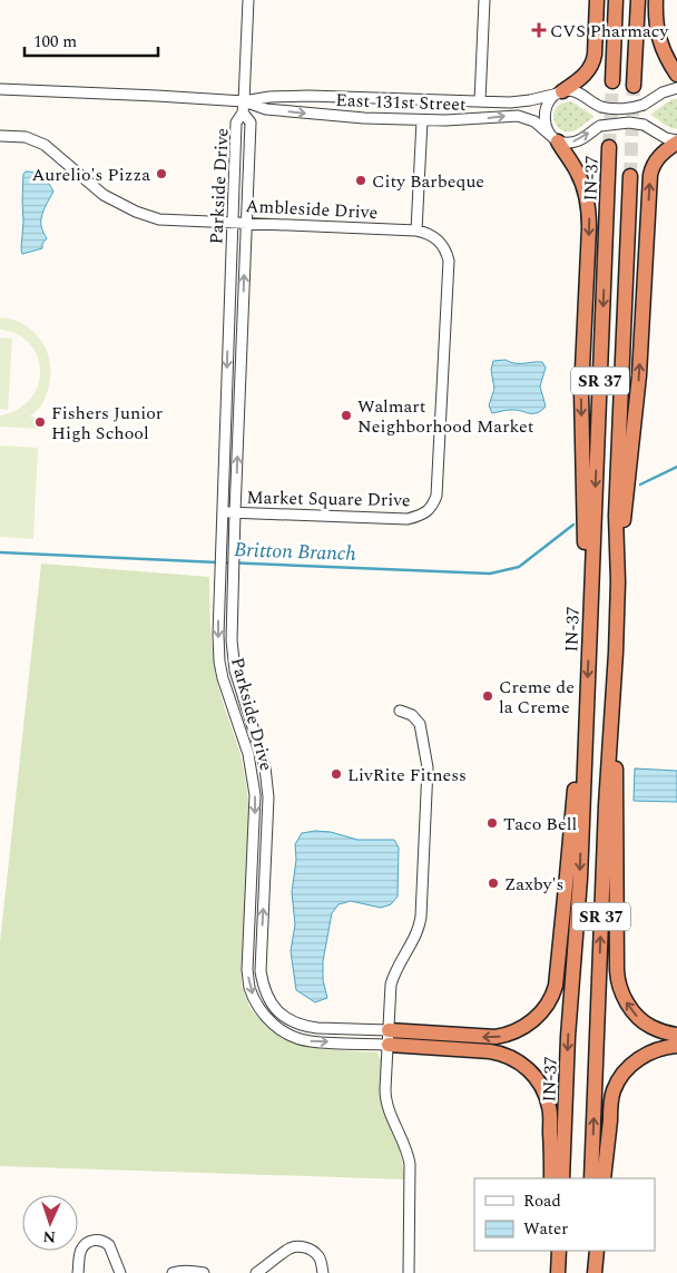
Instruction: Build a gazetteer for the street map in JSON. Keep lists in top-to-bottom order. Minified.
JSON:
{"streets":{"highway":["IN-37","SR 37"],"street":["East 131st Street","Parkside Drive","Ambleside Drive","Market Square Drive"]},"crossings":[["Parkside Drive","Ambleside Drive"],["Parkside Drive","Market Square Drive"],["Ambleside Drive","Market Square Drive"]],"water":["Britton Branch"],"places":{"health":["CVS Pharmacy"],"other":["Aurelio's Pizza","City Barbeque","Walmart Neighborhood Market","Fishers Junior High School","Creme de la Creme","LivRite Fitness","Taco Bell","Zaxby's"]},"legend":["Road","Water"],"scale_bar":"100 m","north":"bottom"}
